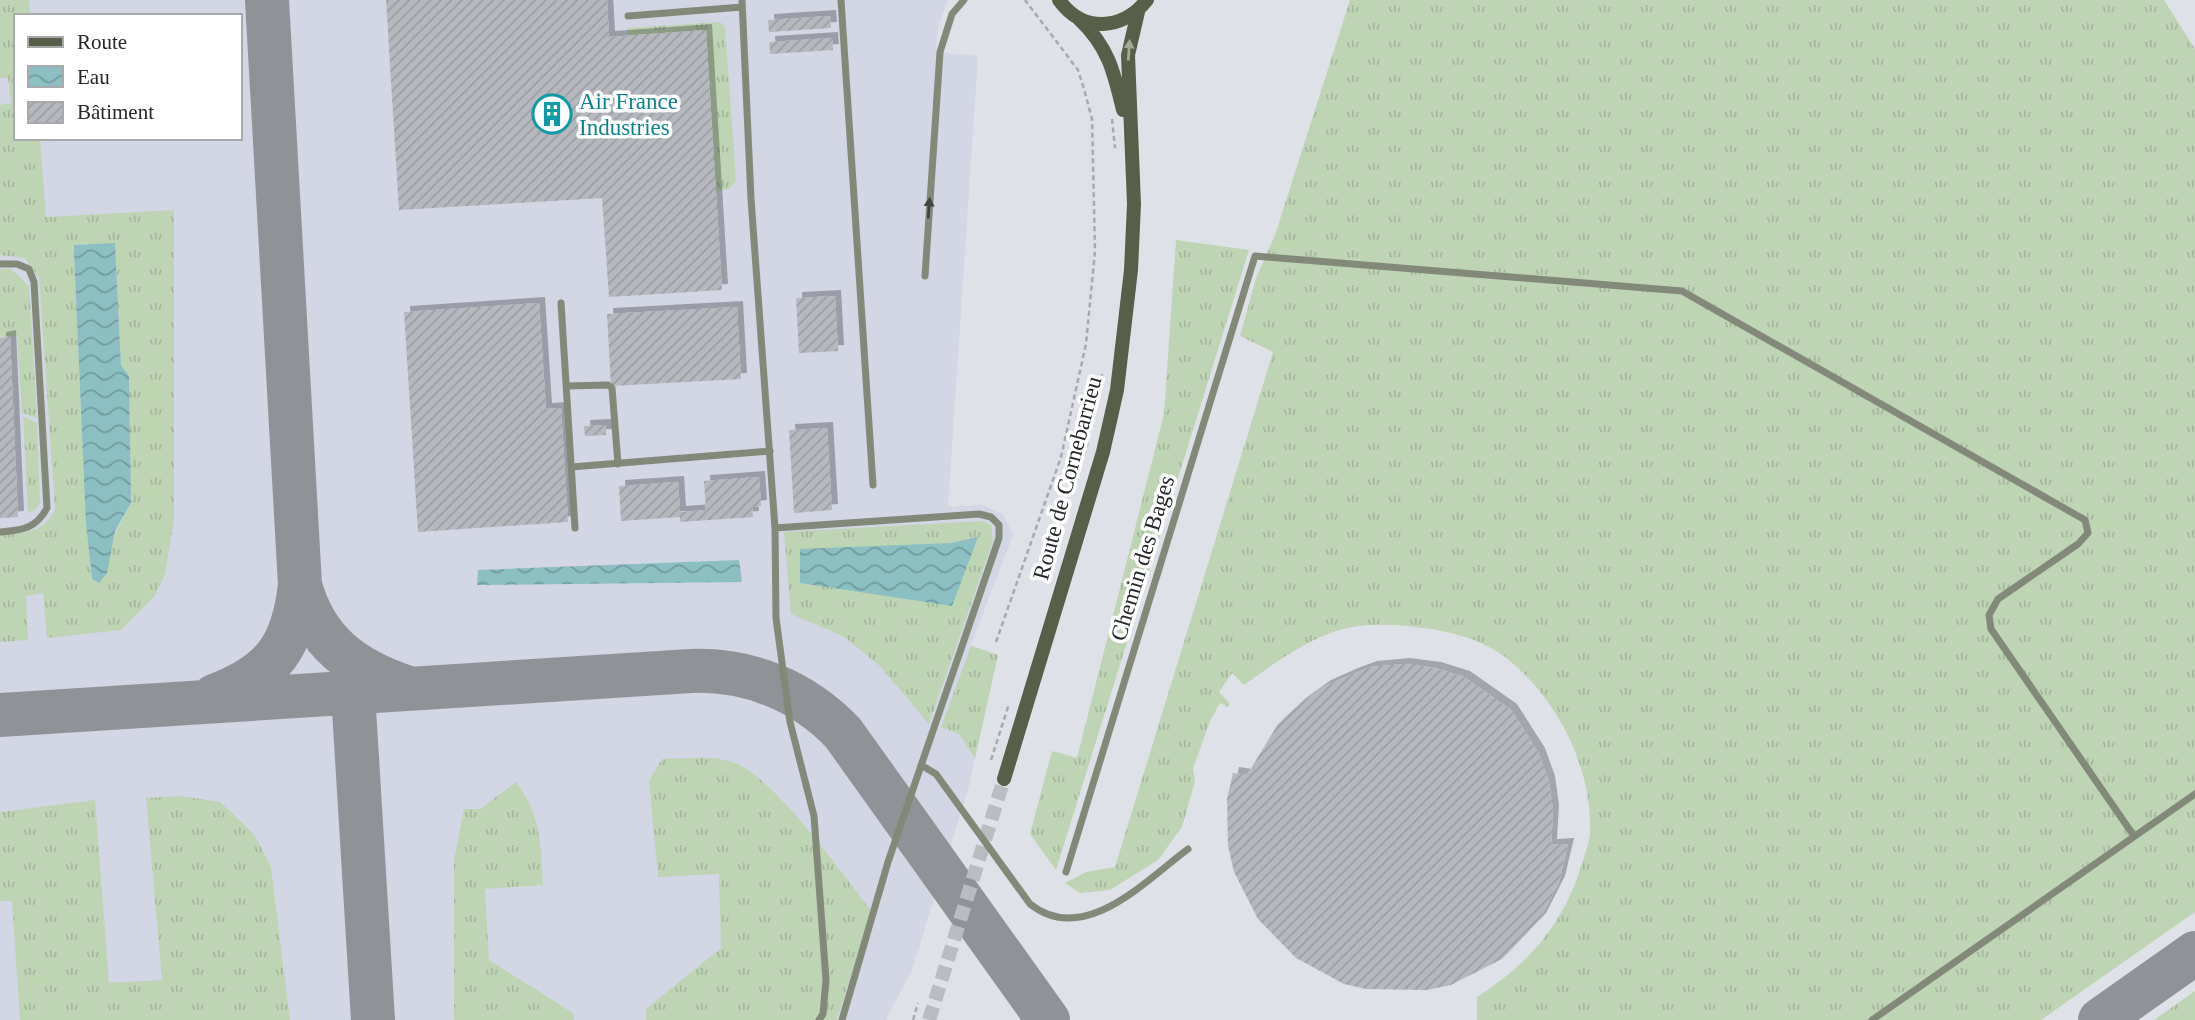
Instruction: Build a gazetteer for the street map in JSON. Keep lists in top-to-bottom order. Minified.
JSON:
{"streets":{"main road":["Route de Cornebarrieu"],"lane":["Chemin des Bages"]},"places":{"building":["Air France Industries"]},"legend":["Route","Eau","Bâtiment"]}
